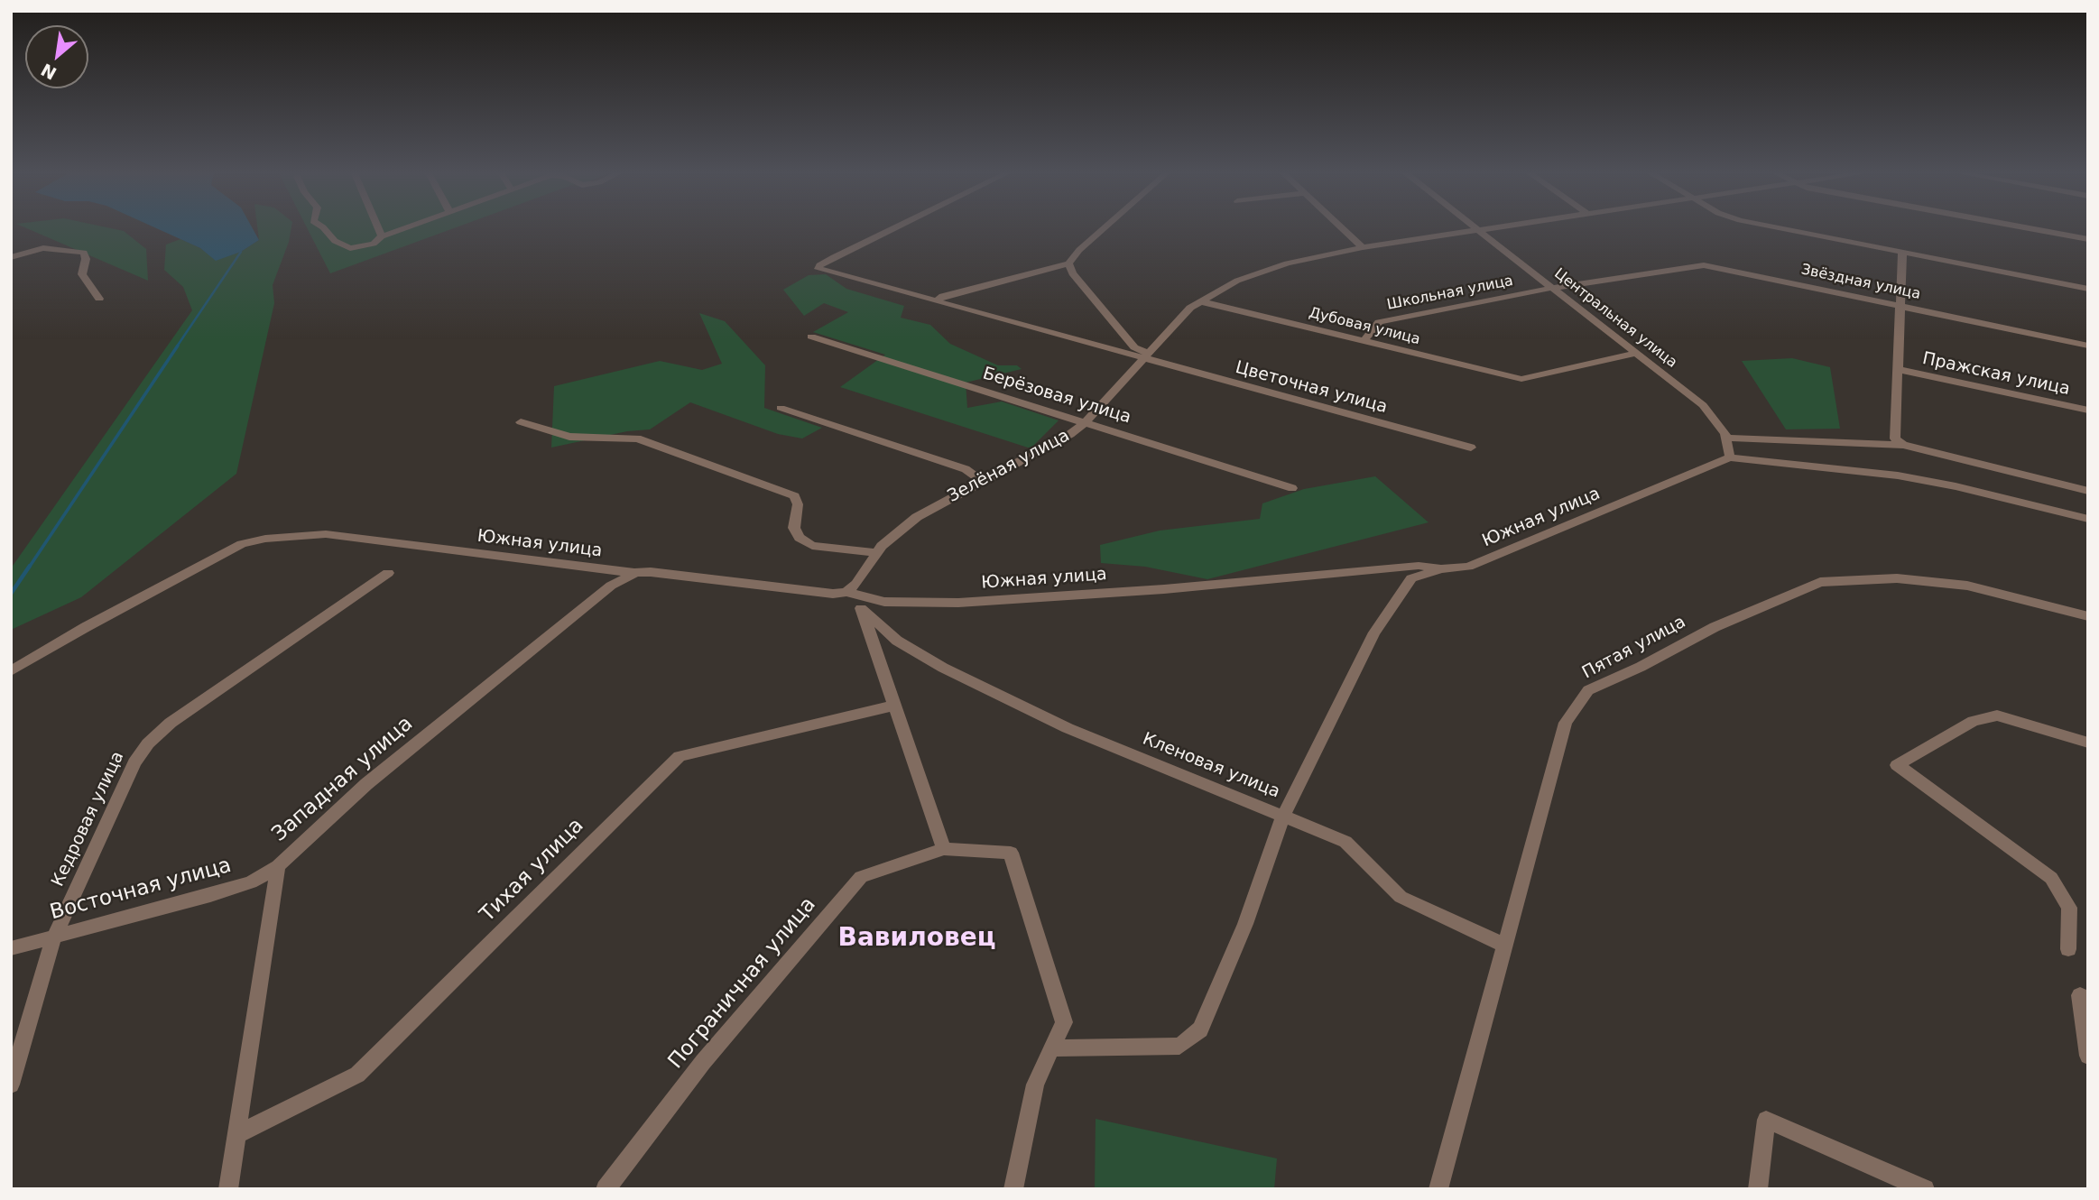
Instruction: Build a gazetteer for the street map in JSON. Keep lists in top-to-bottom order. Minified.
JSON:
{"streets":{"street":["Звёздная улица","Школьная улица","Центральная улица","Дубовая улица","Пражская улица","Цветочная улица","Берёзовая улица","Зелёная улица","Южная улица","Пятая улица","Кленовая улица","Западная улица","Кедровая улица","Тихая улица","Восточная улица","Пограничная улица"]},"crossings":[["Звёздная улица","Школьная улица"],["Звёздная улица","Центральная улица"],["Школьная улица","Центральная улица"],["Школьная улица","Дубовая улица"],["Центральная улица","Дубовая улица"],["Центральная улица","Зелёная улица"],["Центральная улица","Южная улица"],["Дубовая улица","Зелёная улица"],["Цветочная улица","Зелёная улица"],["Берёзовая улица","Зелёная улица"],["Зелёная улица","Южная улица"],["Южная улица","Кленовая улица"],["Южная улица","Западная улица"],["Западная улица","Тихая улица"],["Западная улица","Восточная улица"],["Кедровая улица","Восточная улица"]],"districts":["Вавиловец"],"north":"bottom left"}
